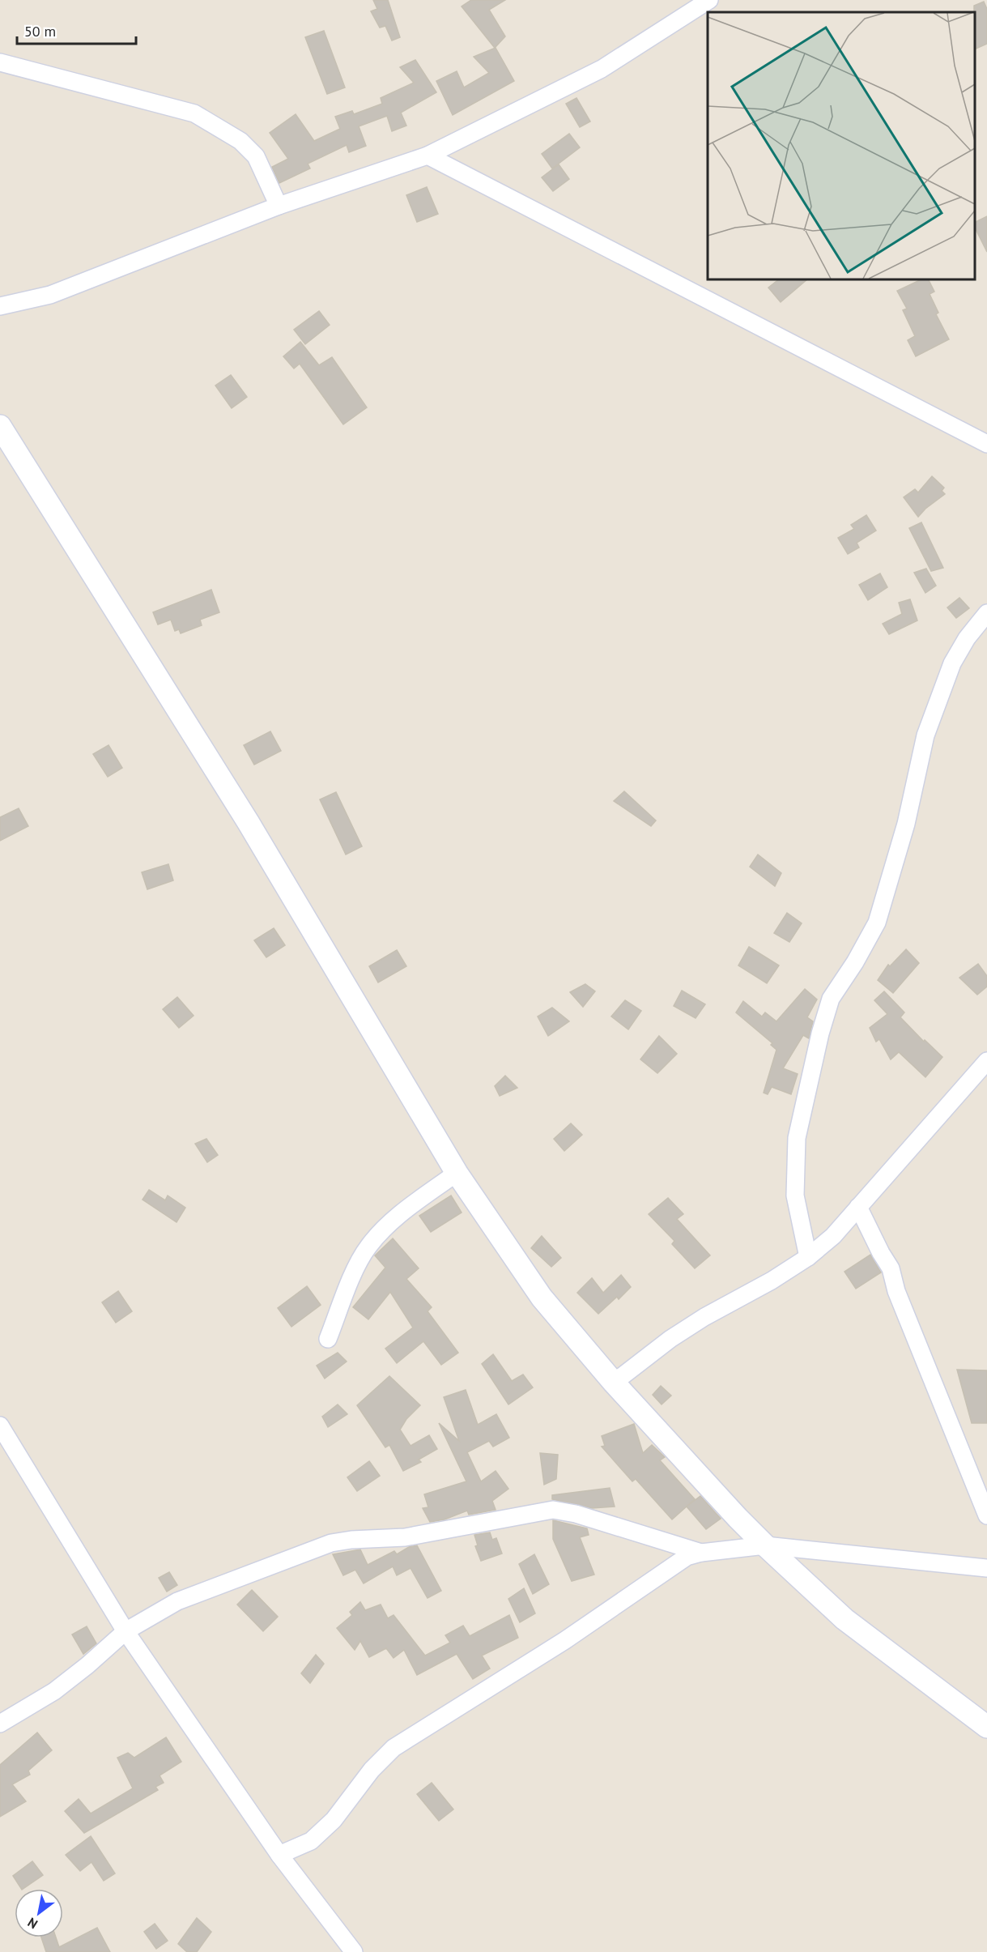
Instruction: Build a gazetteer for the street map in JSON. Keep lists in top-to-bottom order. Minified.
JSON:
{"scale_bar":"50 m","north":"bottom left"}
